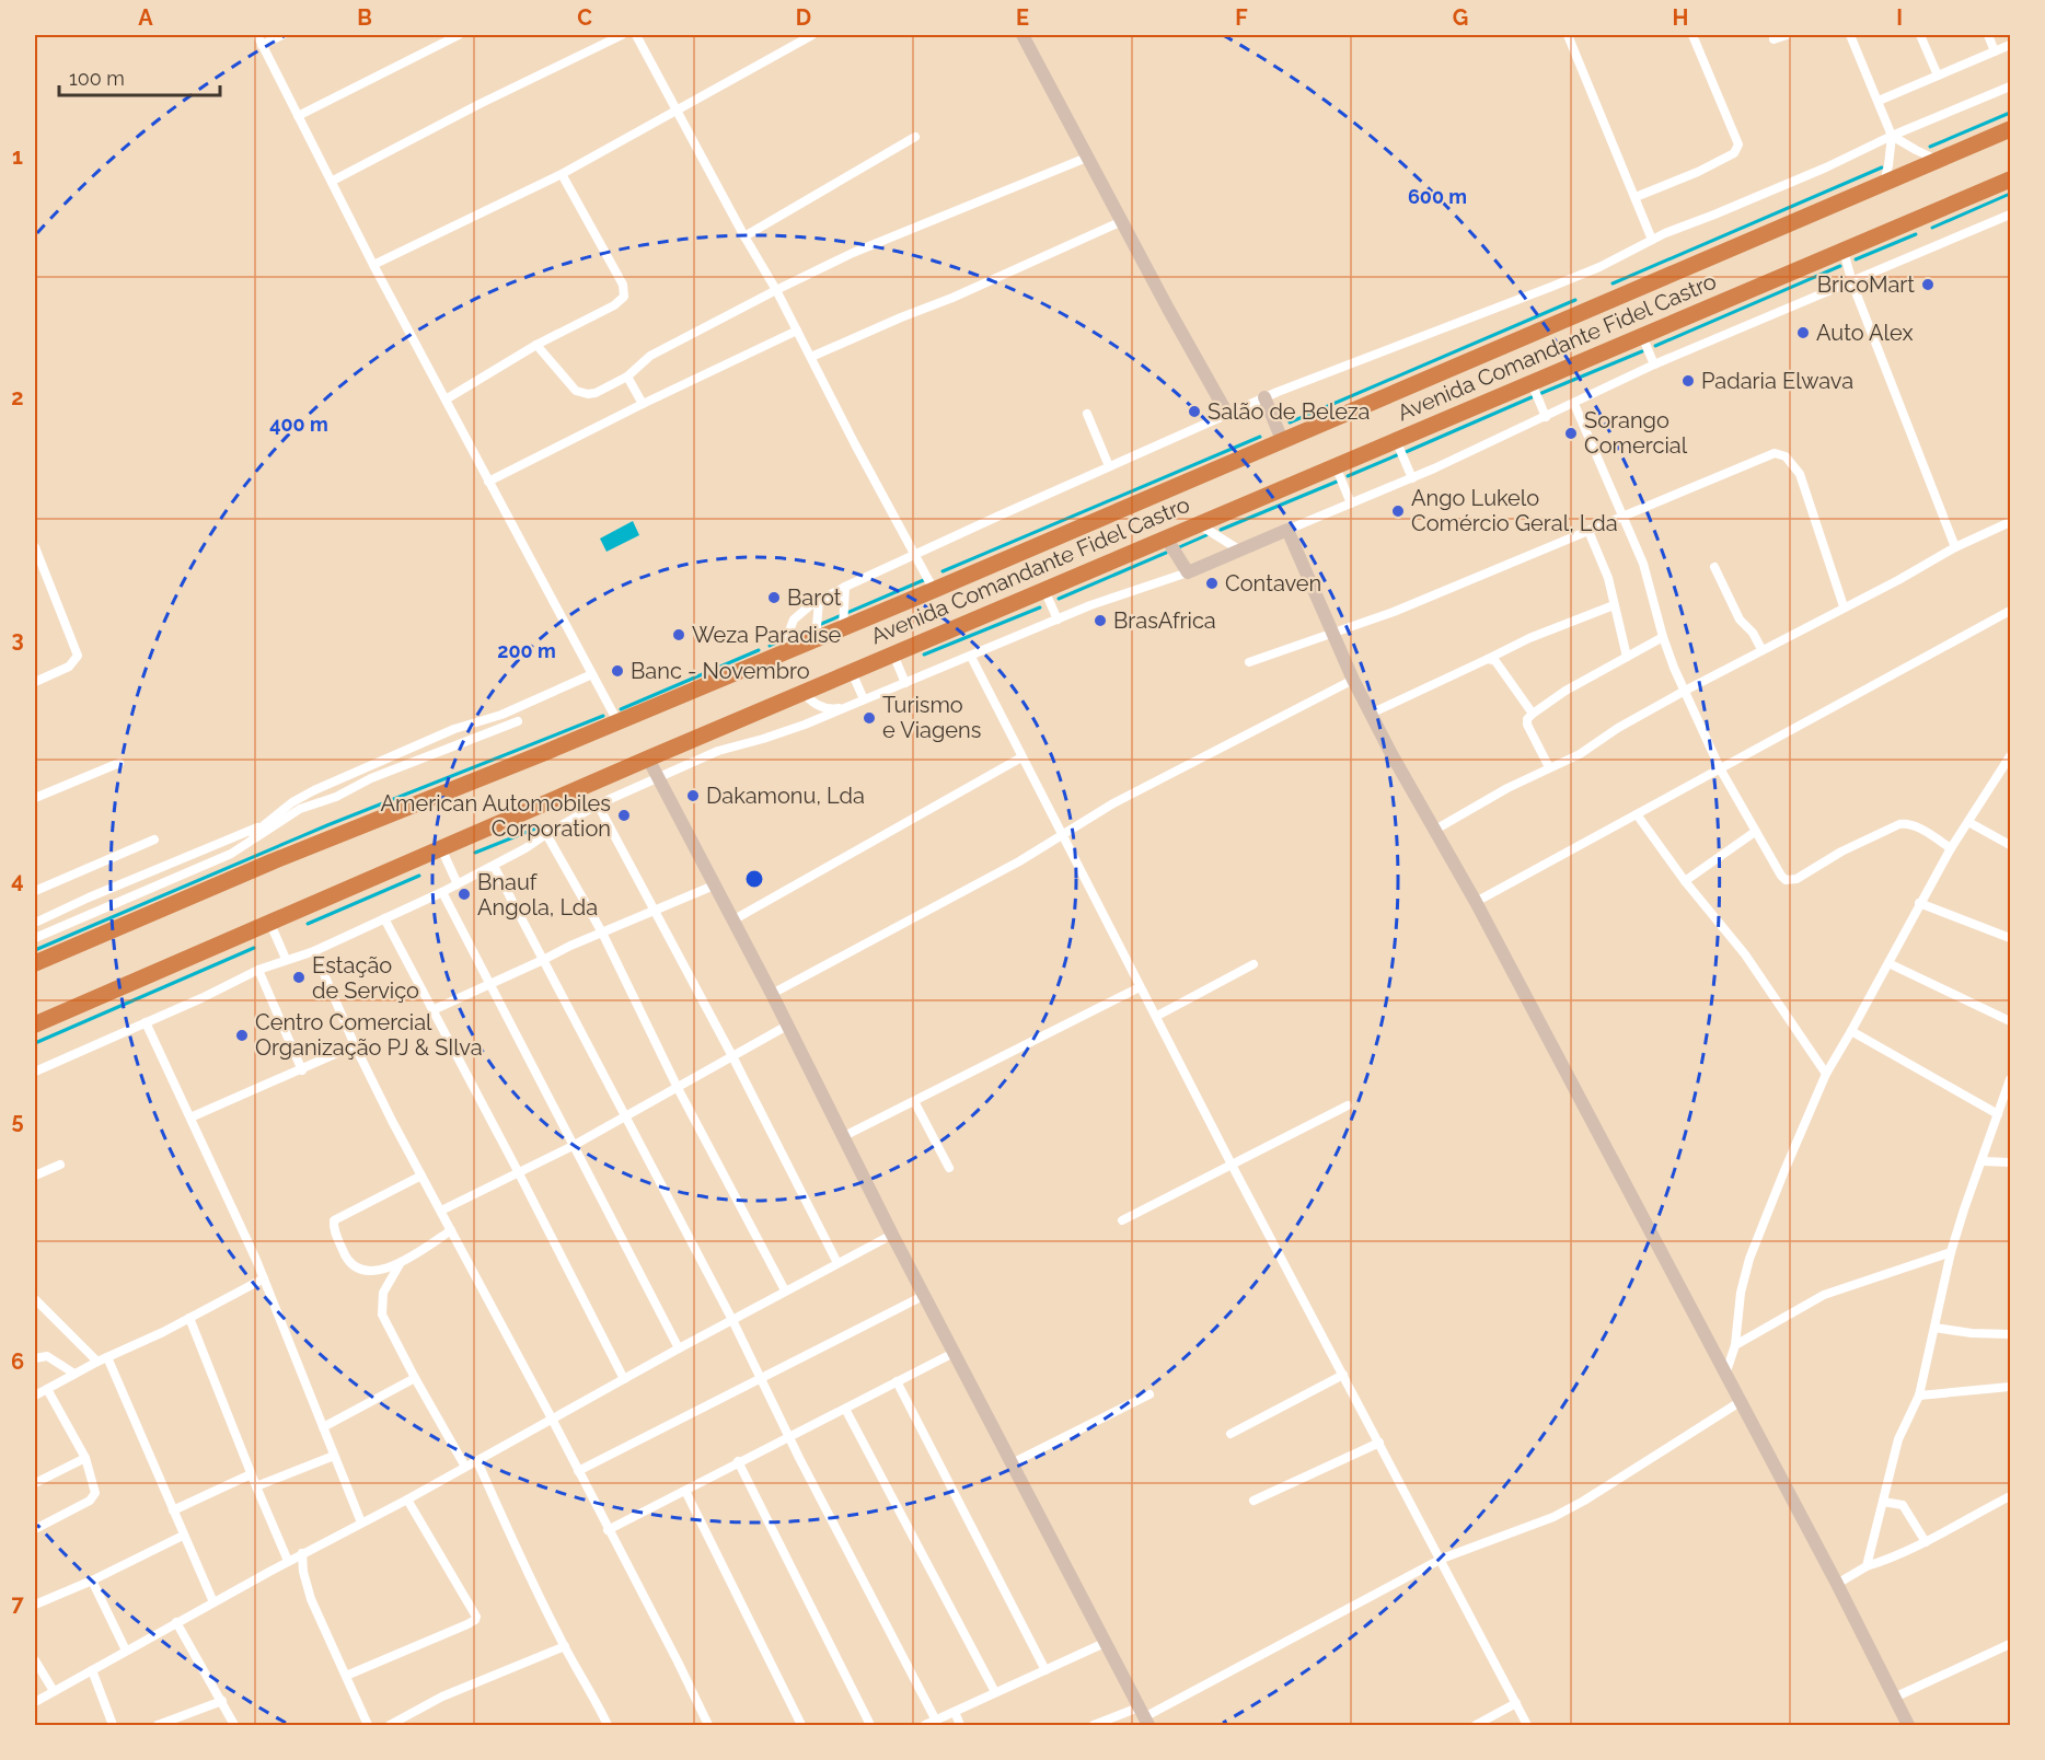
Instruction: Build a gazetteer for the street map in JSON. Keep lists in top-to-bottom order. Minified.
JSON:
{"streets":{"highway":["Avenida Comandante Fidel Castro"]},"places":["BricoMart","Auto Alex","Padaria Elwava","Salão de Beleza","Sorango Comercial","Ango Lukelo Comércio Geral, Lda","Contaven","Barot","BrasAfrica","Weza Paradise","Banc - Novembro","Turismo e Viagens","Dakamonu, Lda","American Automobiles Corporation","Bnauf Angola, Lda","Estação de Serviço","Centro Comercial Organização PJ & SIlva"],"scale_bar":"100 m","grid":{"columns":["A","B","C","D","E","F","G","H","I"],"rows":["1","2","3","4","5","6","7"]},"rings":["600 m","400 m","200 m"]}
